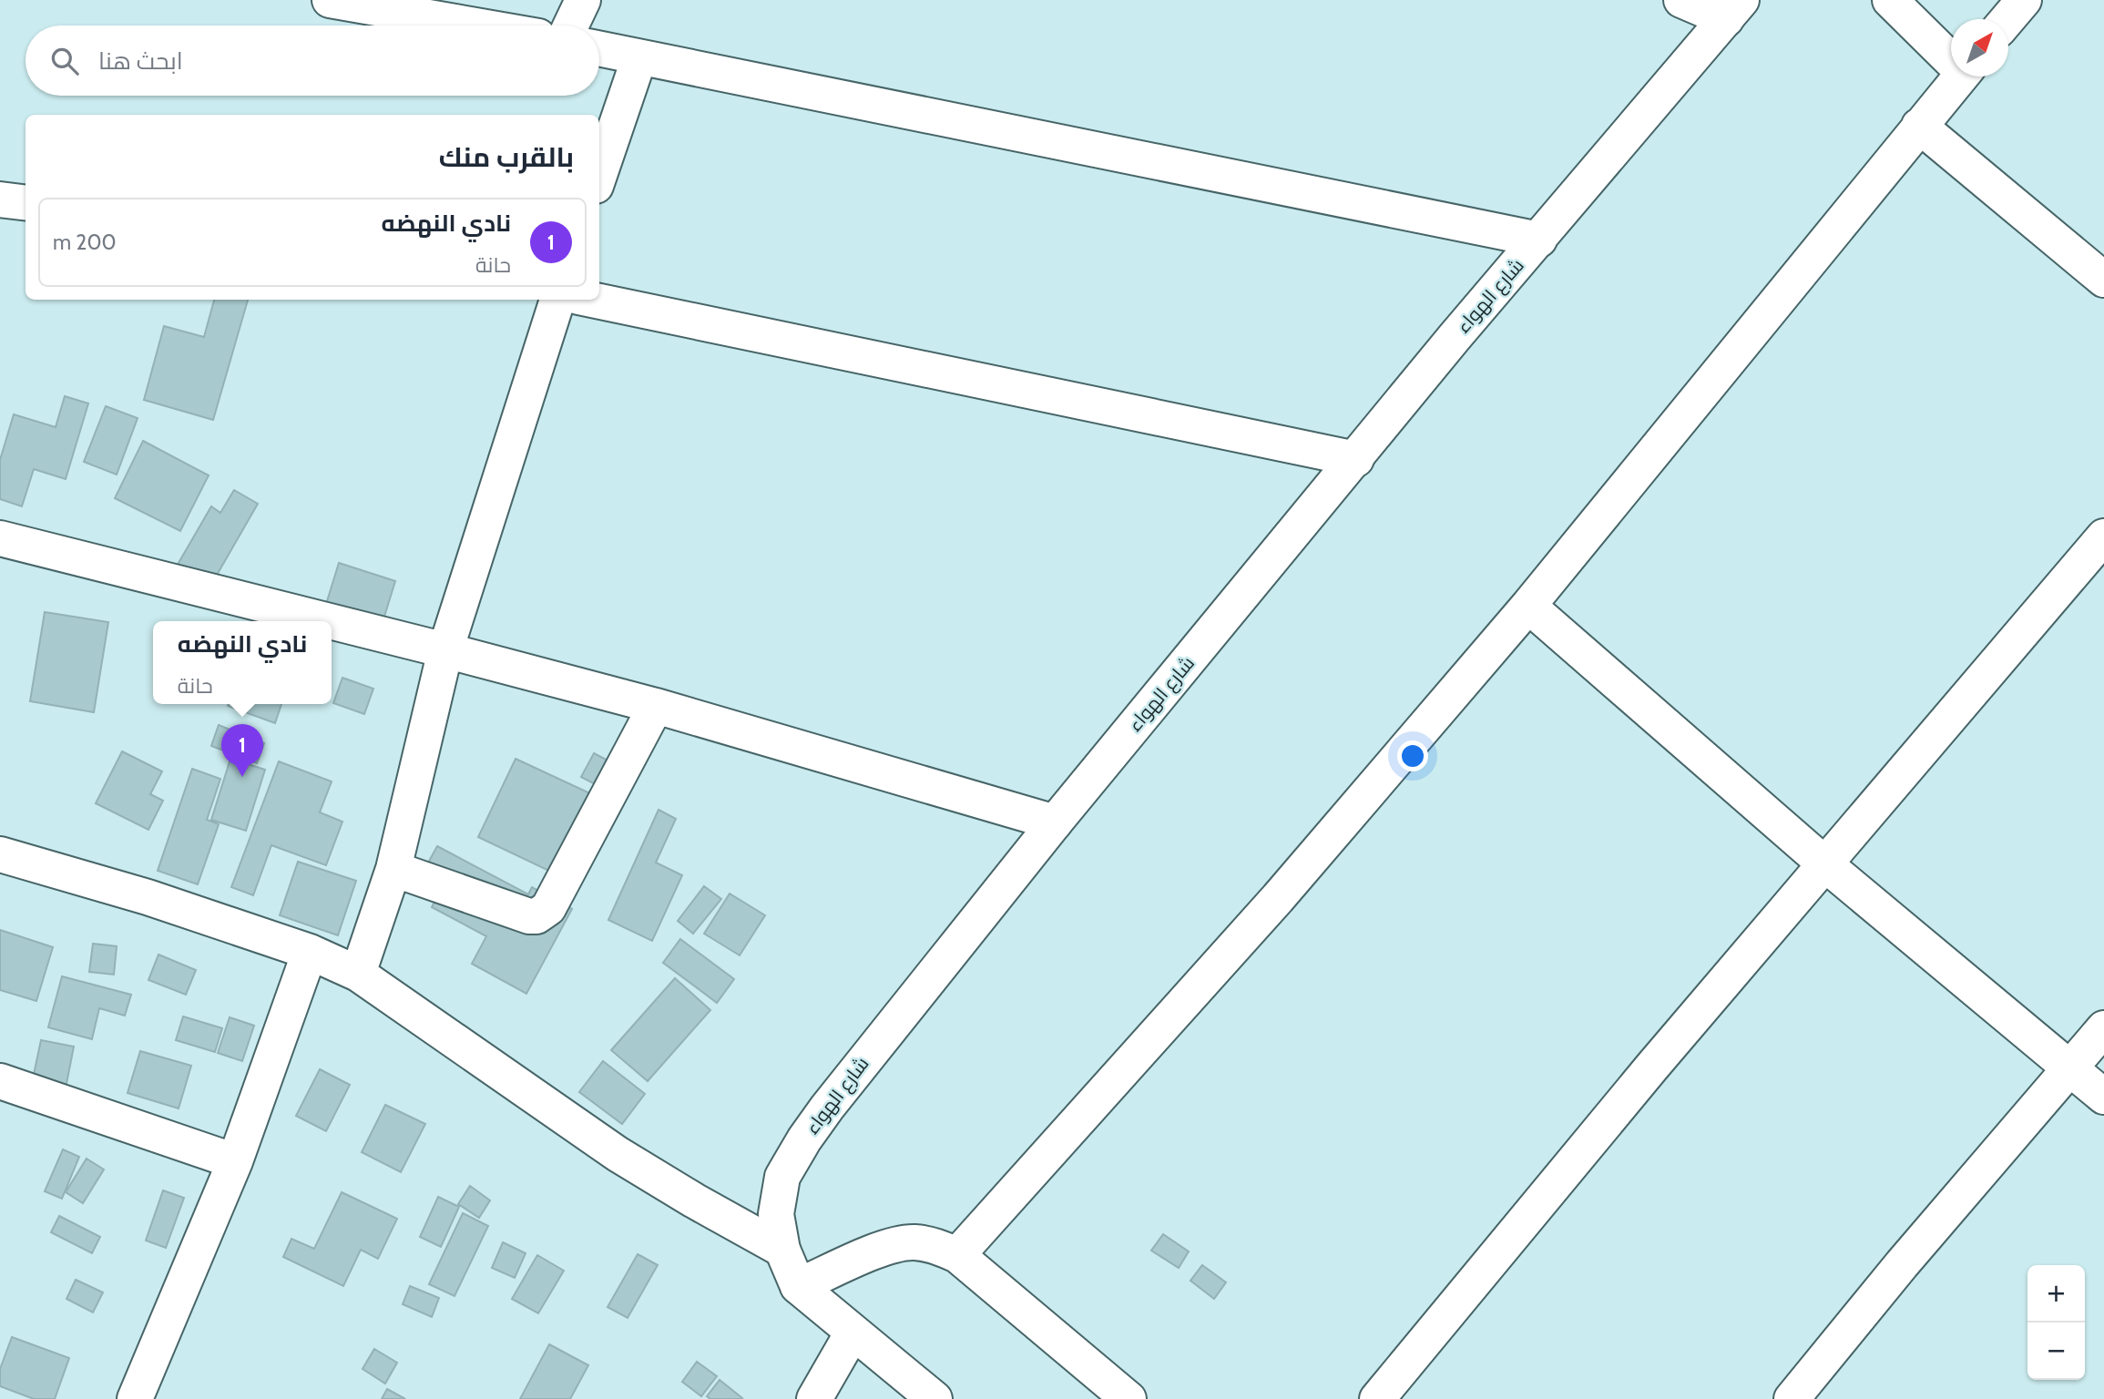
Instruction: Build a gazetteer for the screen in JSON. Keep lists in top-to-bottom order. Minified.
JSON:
{"streets":{"street":["شارع الهواء"]},"north":"top right","page":{"search":"ابحث هنا","heading":"بالقرب منك","list":[{"mark":"1","name":"نادي النهضه","note":"حانة","value":"200 m"}],"popup":["نادي النهضه","حانة"],"pins":"1","map_buttons":["+","−"]}}
